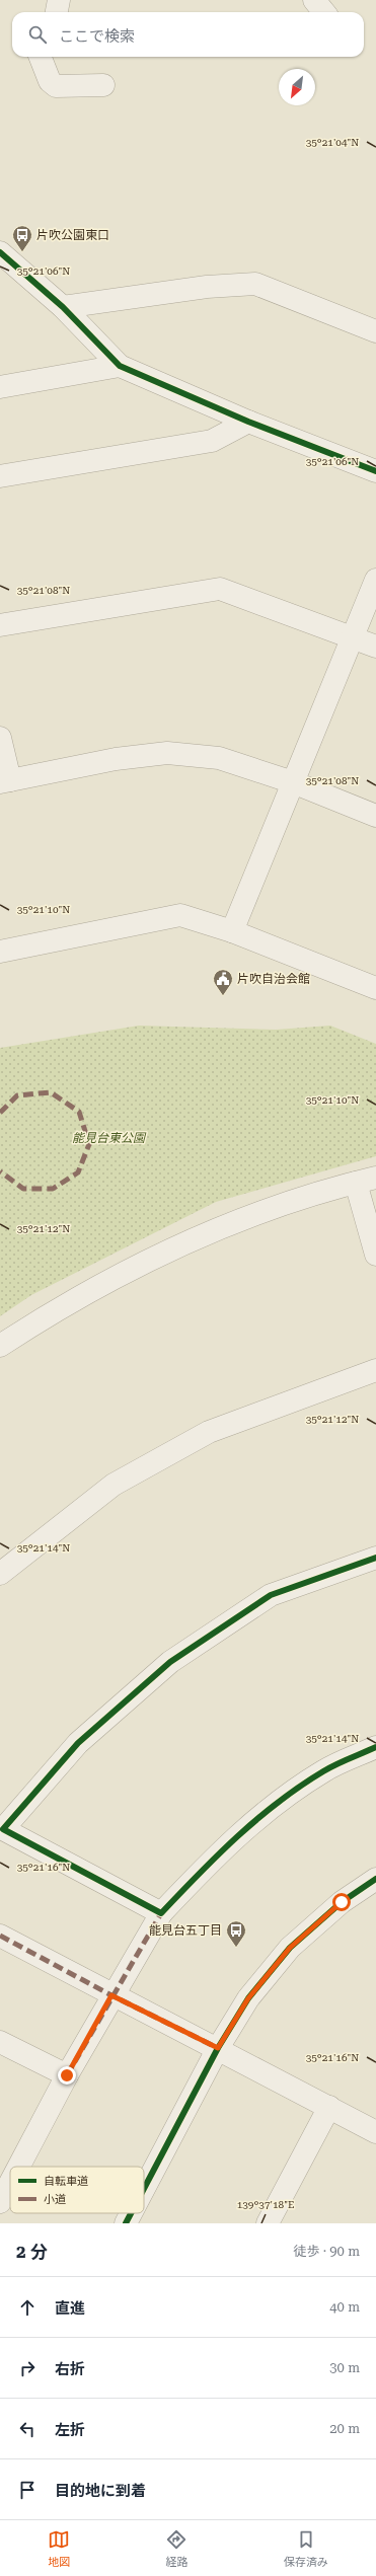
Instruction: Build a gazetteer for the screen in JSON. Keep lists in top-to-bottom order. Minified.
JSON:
{"parks":["能見台東公園"],"places":{"bus stop":["片吹公園東口","能見台五丁目"],"public building":["片吹自治会館"]},"legend":["自転車道","小道"],"north":"bottom left","page":{"search":"ここで検索","heading":["2 分","徒歩 · 90 m"],"list":[["直進","40 m"],["右折","30 m"],["左折","20 m"],"目的地に到着"],"nav":["地図","経路","保存済み"]},"coordinates":["35°21'04\"N","35°21'06\"N","35°21'08\"N","35°21'10\"N","35°21'12\"N","35°21'14\"N","35°21'16\"N","139°37'18\"E"]}
